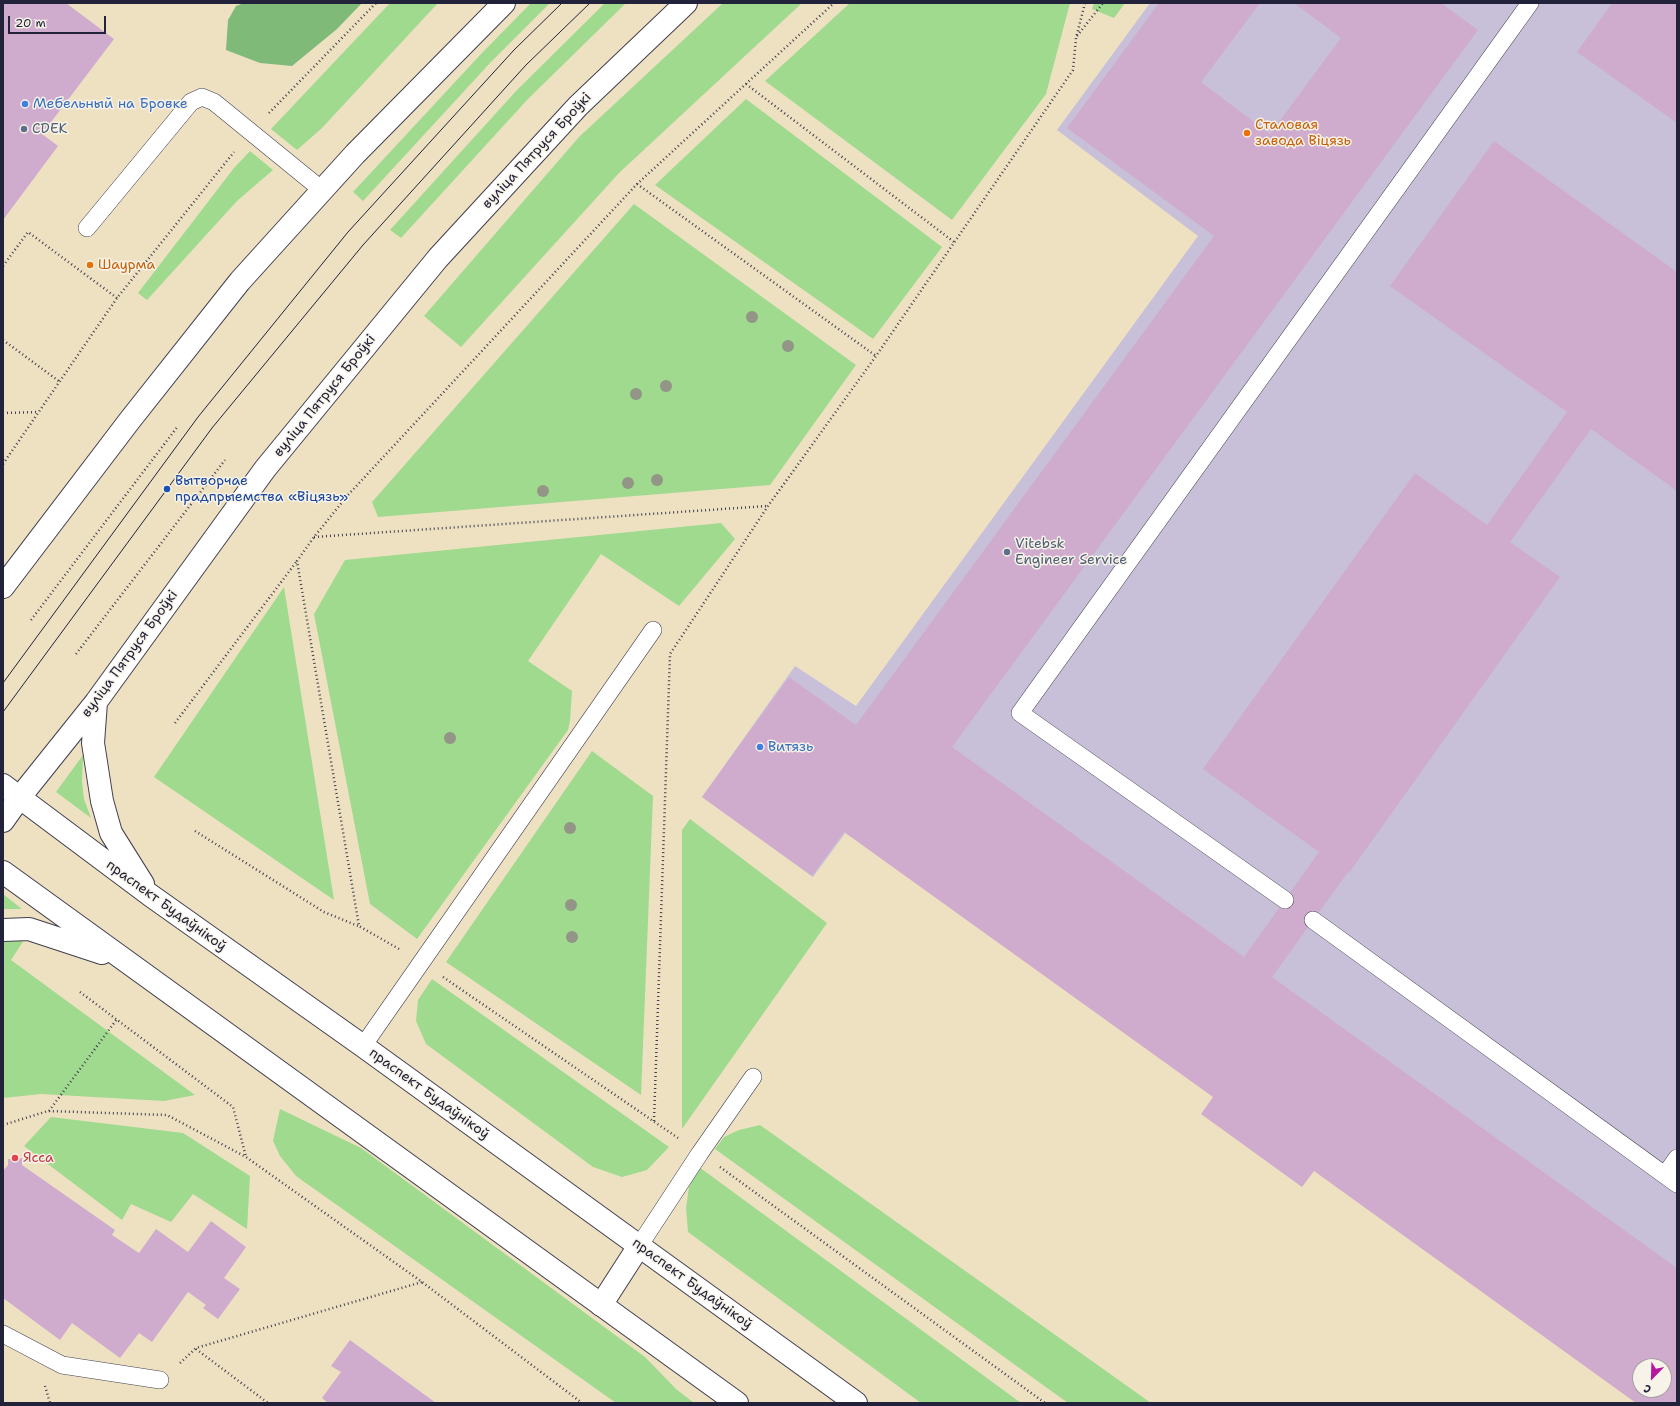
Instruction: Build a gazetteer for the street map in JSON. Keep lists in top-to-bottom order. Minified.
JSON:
{"streets":{"main road":["вуліца Пятруся Броўкі","праспект Будаўнікоў"]},"crossings":[["вуліца Пятруся Броўкі","праспект Будаўнікоў"]],"places":["Мебельный на Бровке","CDEK","Сталовая завода Віцязь","Шаурма","Вытворчае прадпрыемства «Віцязь»","Vitebsk Engineer Service","Витязь","Ясса"],"scale_bar":"20 m","north":"bottom left"}
